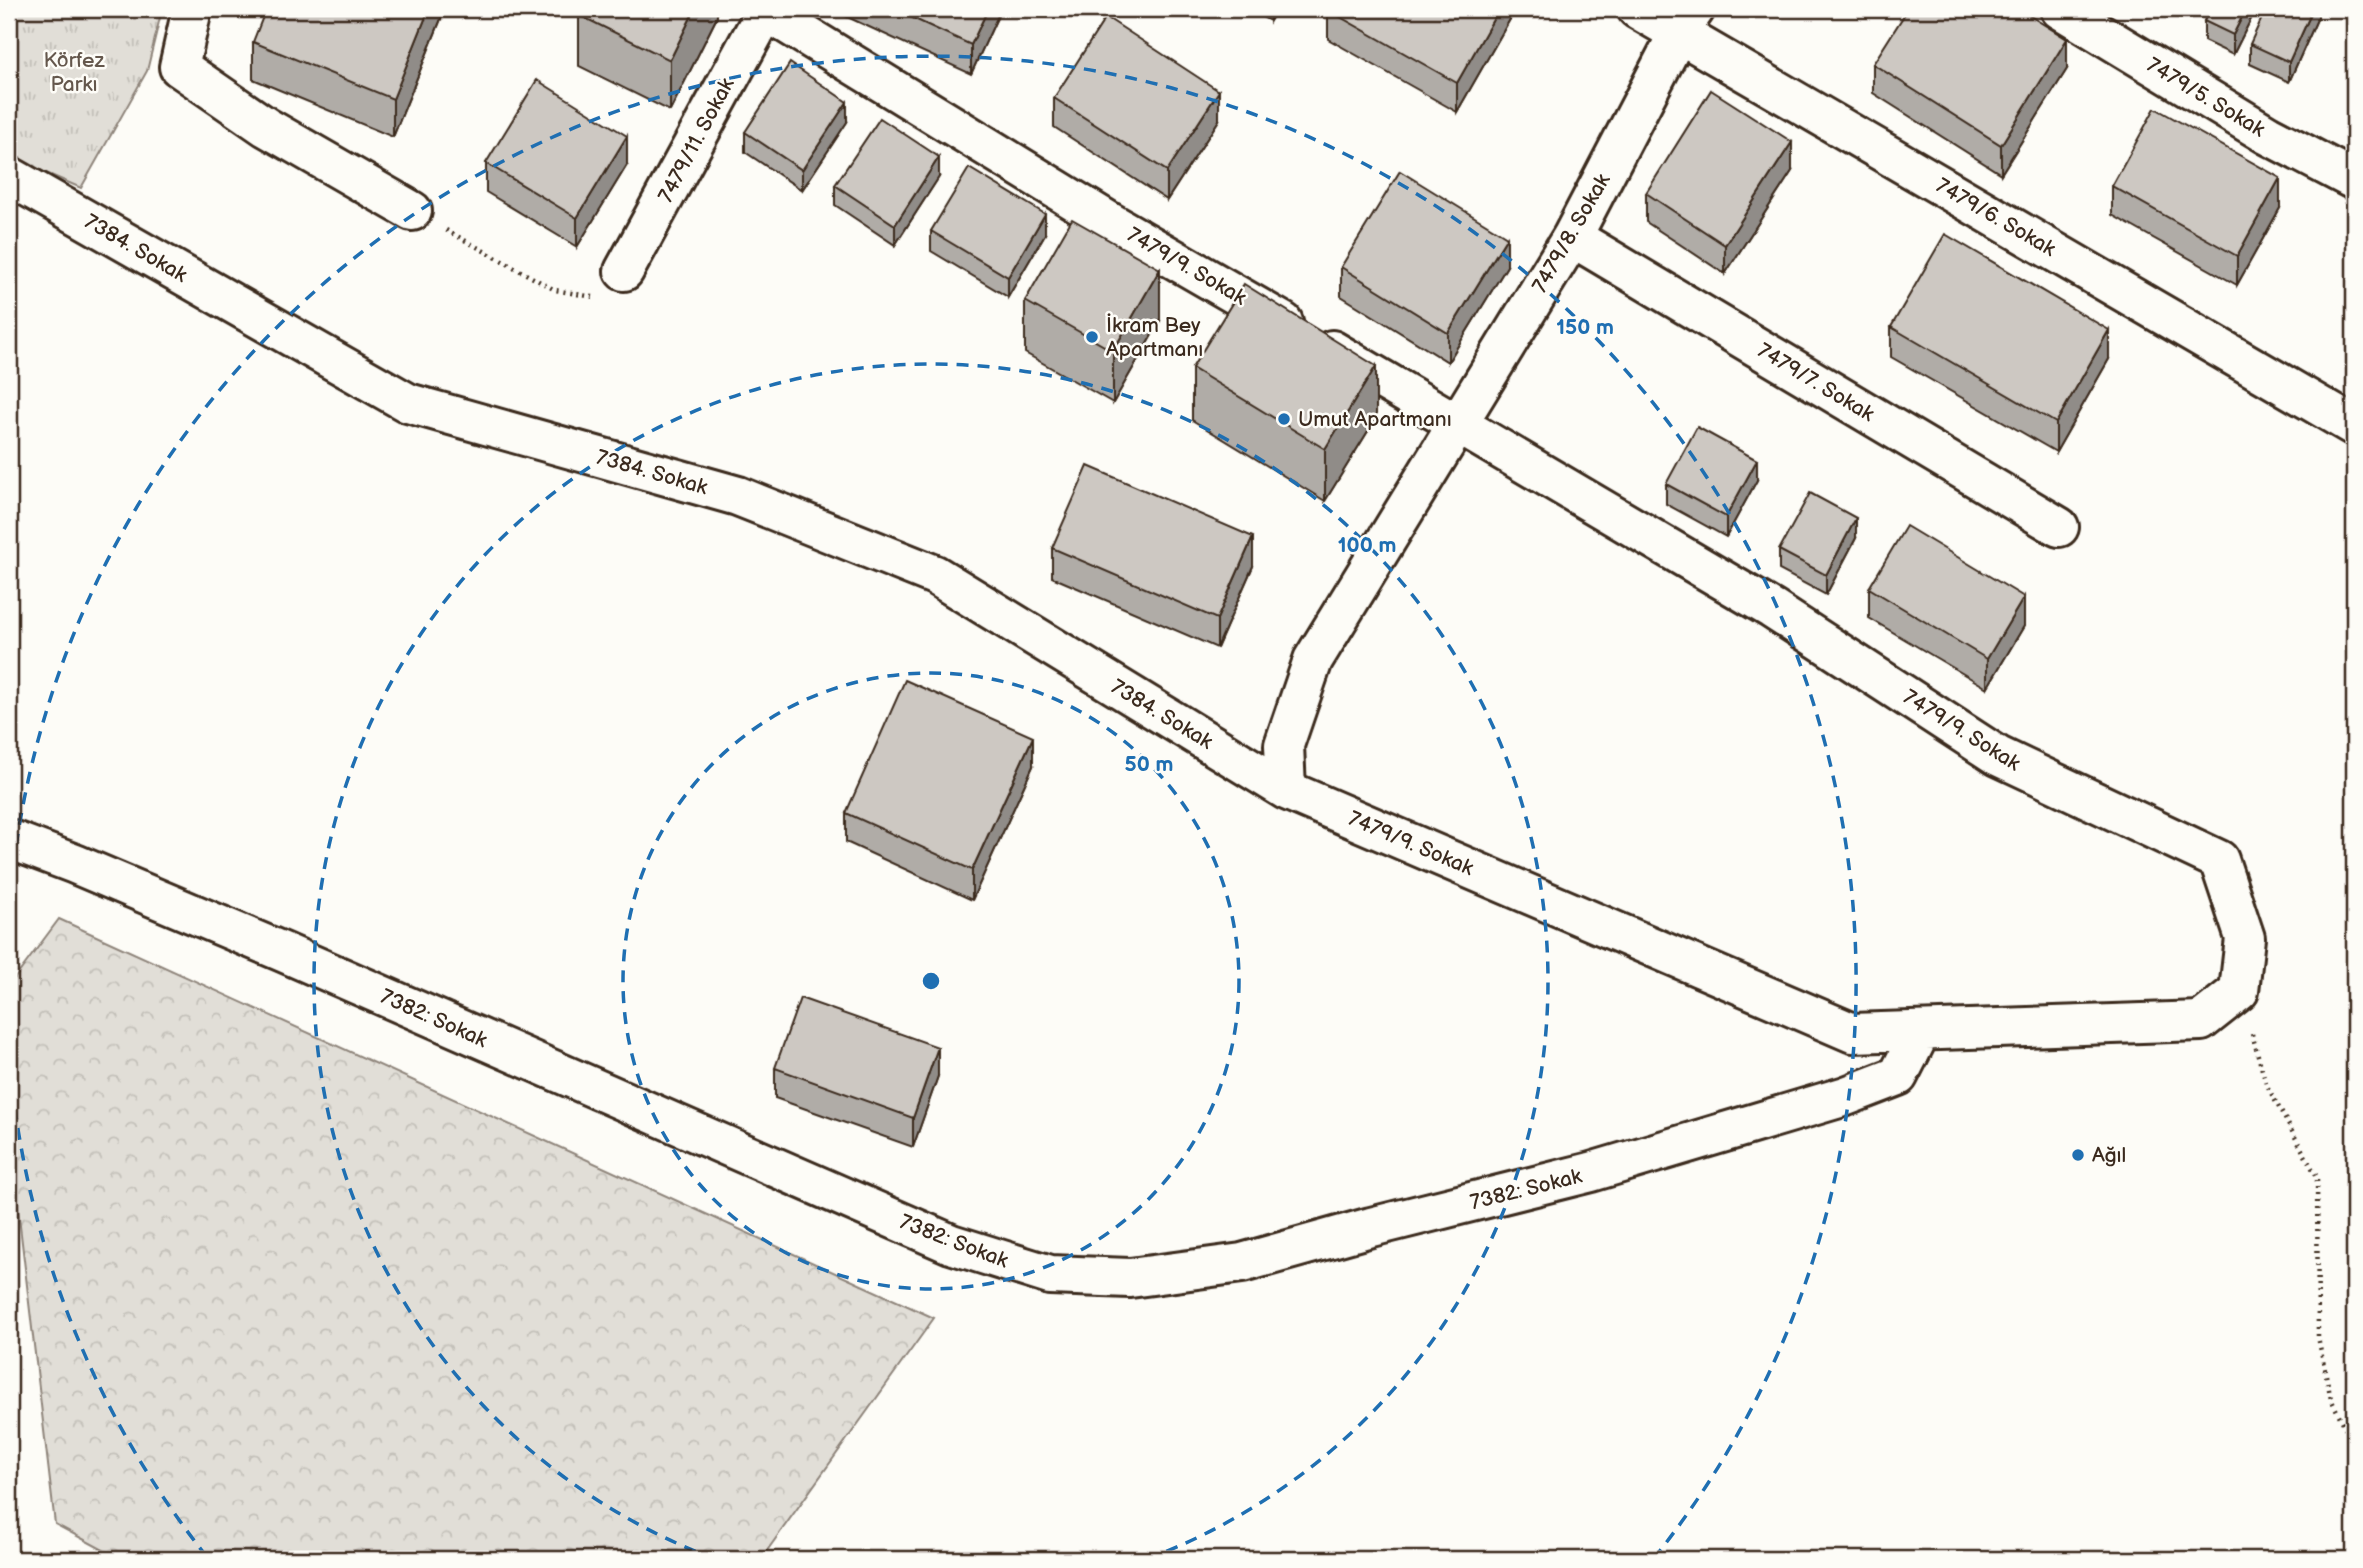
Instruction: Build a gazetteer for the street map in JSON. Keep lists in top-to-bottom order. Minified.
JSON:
{"streets":{"street":["7479/5. Sokak","7479/11. Sokak","7479/6. Sokak","7479/8. Sokak","7384. Sokak","7479/9. Sokak","7479/7. Sokak","7382: Sokak"]},"crossings":[["7479/11. Sokak","7479/9. Sokak"],["7479/6. Sokak","7479/8. Sokak"],["7479/8. Sokak","7384. Sokak"],["7479/8. Sokak","7479/9. Sokak"],["7479/8. Sokak","7479/7. Sokak"],["7384. Sokak","7479/9. Sokak"],["7479/9. Sokak","7382: Sokak"]],"parks":["Körfez Parkı"],"places":["İkram Bey Apartmanı","Umut Apartmanı","Ağıl"],"rings":["150 m","100 m","50 m"]}
